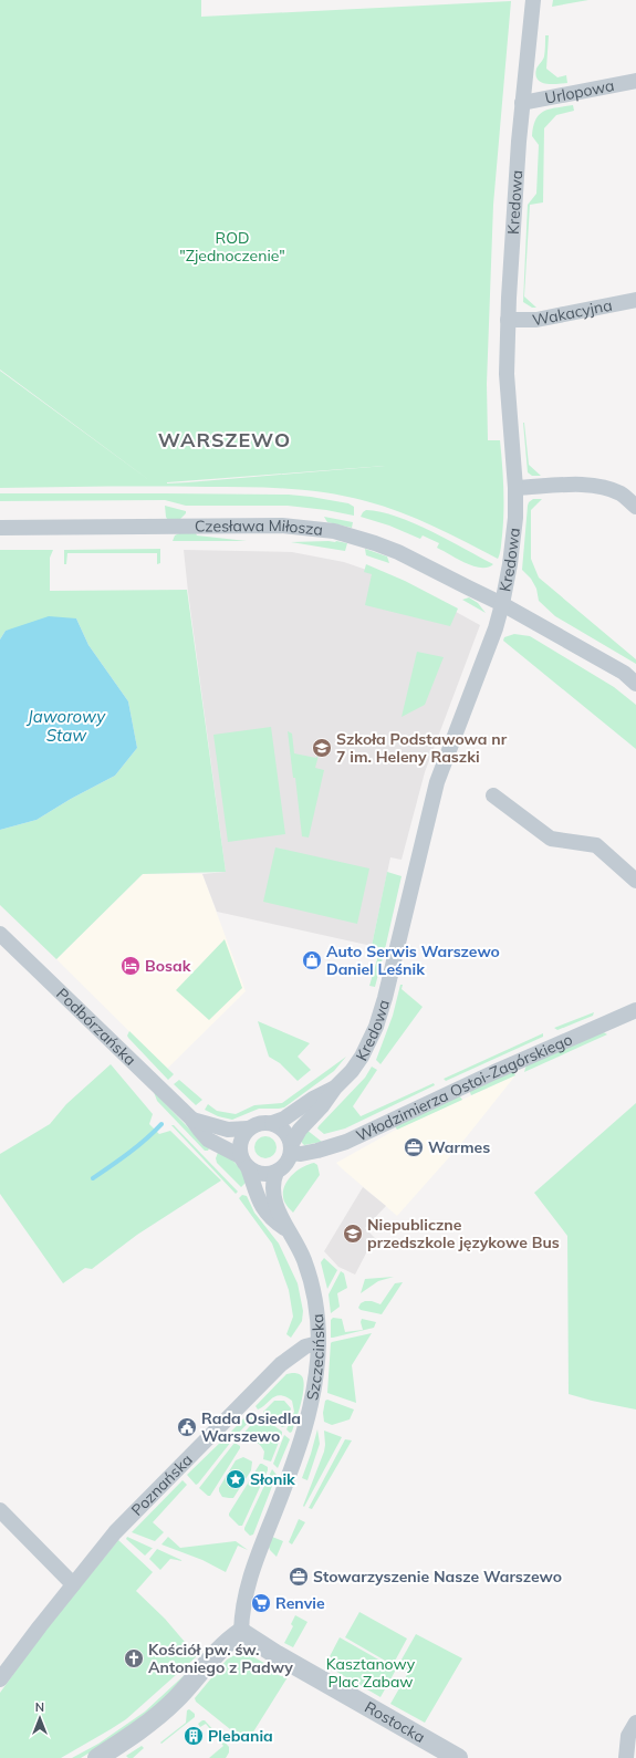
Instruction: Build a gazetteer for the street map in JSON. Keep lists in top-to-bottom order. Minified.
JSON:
{"streets":{"street":["Urlopowa","Kredowa","Wakacyjna","Czesława Miłosza","Podbórzańska","Włodzimierza Ostoi-Zagórskiego","Szczecińska","Poznańska","Rostocka"]},"crossings":[["Urlopowa","Kredowa"],["Kredowa","Wakacyjna"],["Kredowa","Czesława Miłosza"],["Kredowa","Podbórzańska"],["Kredowa","Włodzimierza Ostoi-Zagórskiego"],["Podbórzańska","Włodzimierza Ostoi-Zagórskiego"],["Szczecińska","Poznańska"],["Szczecińska","Rostocka"]],"districts":["WARSZEWO"],"water":["Jaworowy Staw"],"parks":["ROD \"Zjednoczenie\"","Kasztanowy Plac Zabaw"],"places":{"school or university":["Szkoła Podstawowa nr 7 im. Heleny Raszki","Niepubliczne przedszkole językowe Bus"],"shop":["Auto Serwis Warszewo Daniel Leśnik"],"hotel":["Bosak"],"office":["Warmes","Stowarzyszenie Nasze Warszewo"],"public building":["Rada Osiedla Warszewo"],"place":["Słonik"],"supermarket":["Renvie"],"church":["Kościół pw. św. Antoniego z Padwy"],"building":["Plebania"]},"north":"top"}
